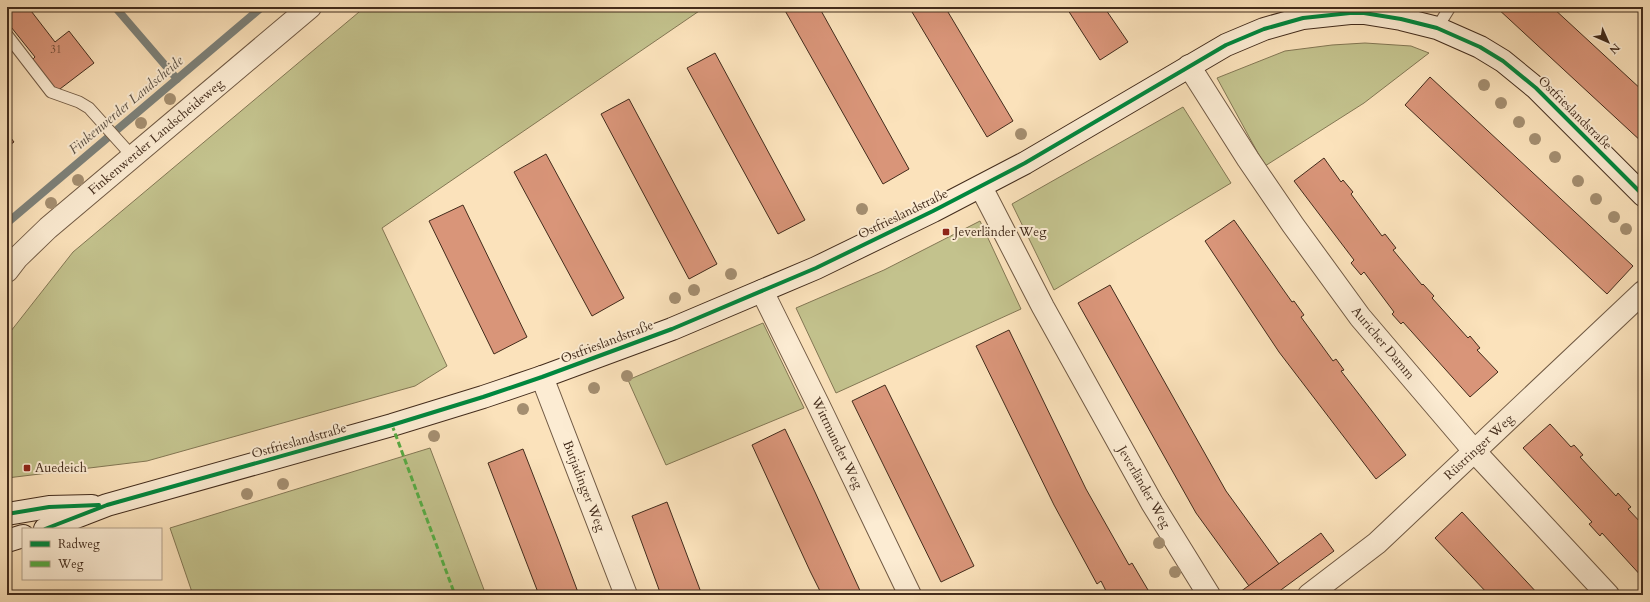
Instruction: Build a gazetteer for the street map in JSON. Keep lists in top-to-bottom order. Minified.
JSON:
{"streets":{"street":["Ostfrieslandstraße","Finkenwerder Landscheideweg","Auricher Damm","Wittmunder Weg","Rüstringer Weg","Butjadinger Weg","Jeverländer Weg"]},"crossings":[["Ostfrieslandstraße","Auricher Damm"],["Ostfrieslandstraße","Wittmunder Weg"],["Ostfrieslandstraße","Butjadinger Weg"],["Ostfrieslandstraße","Jeverländer Weg"],["Auricher Damm","Rüstringer Weg"]],"water":["Finkenwerder Landscheide"],"places":{"transit":["Jeverländer Weg","Auedeich"]},"house_numbers":["31"],"legend":["Radweg","Weg"],"north":"bottom right"}
